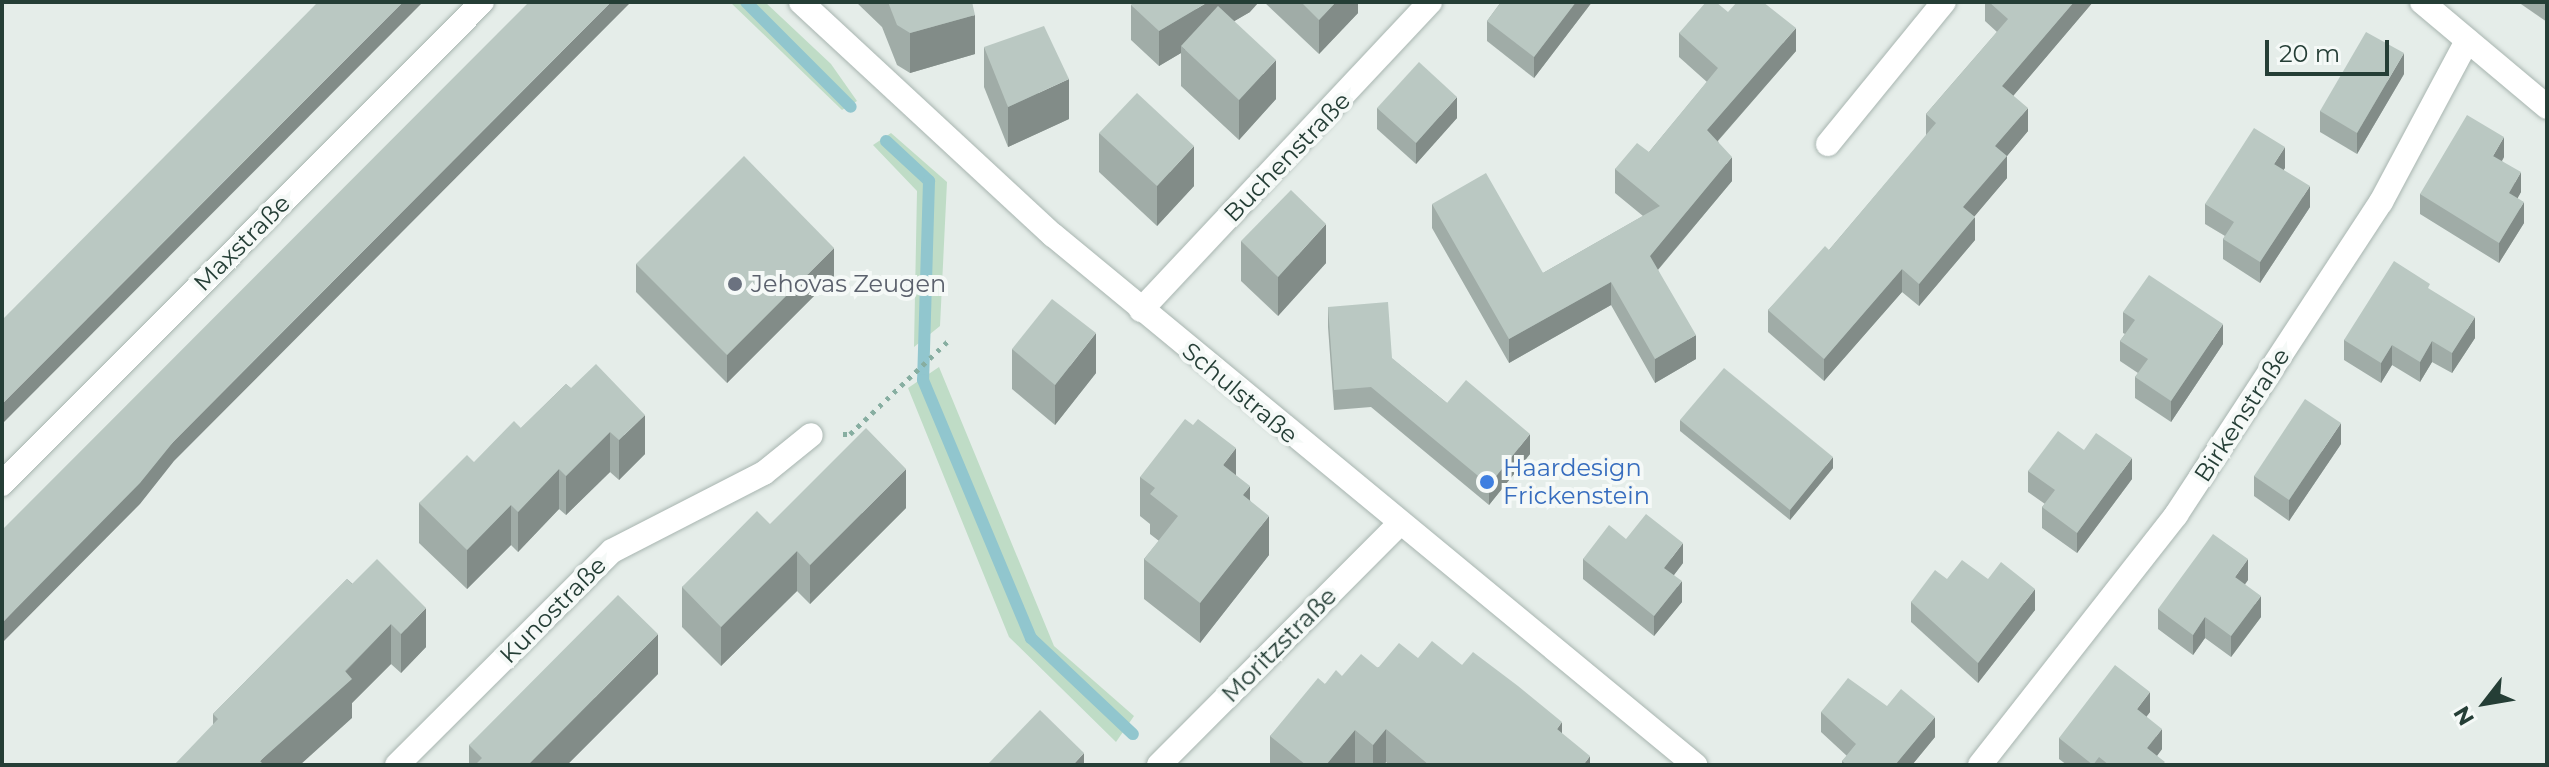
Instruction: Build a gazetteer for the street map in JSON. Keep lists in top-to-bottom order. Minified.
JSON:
{"streets":{"street":["Buchenstraße","Maxstraße","Schulstraße","Birkenstraße","Kunostraße","Moritzstraße"]},"crossings":[["Buchenstraße","Schulstraße"],["Schulstraße","Moritzstraße"]],"places":["Jehovas Zeugen","Haardesign Frickenstein"],"scale_bar":"20 m","north":"bottom left"}
